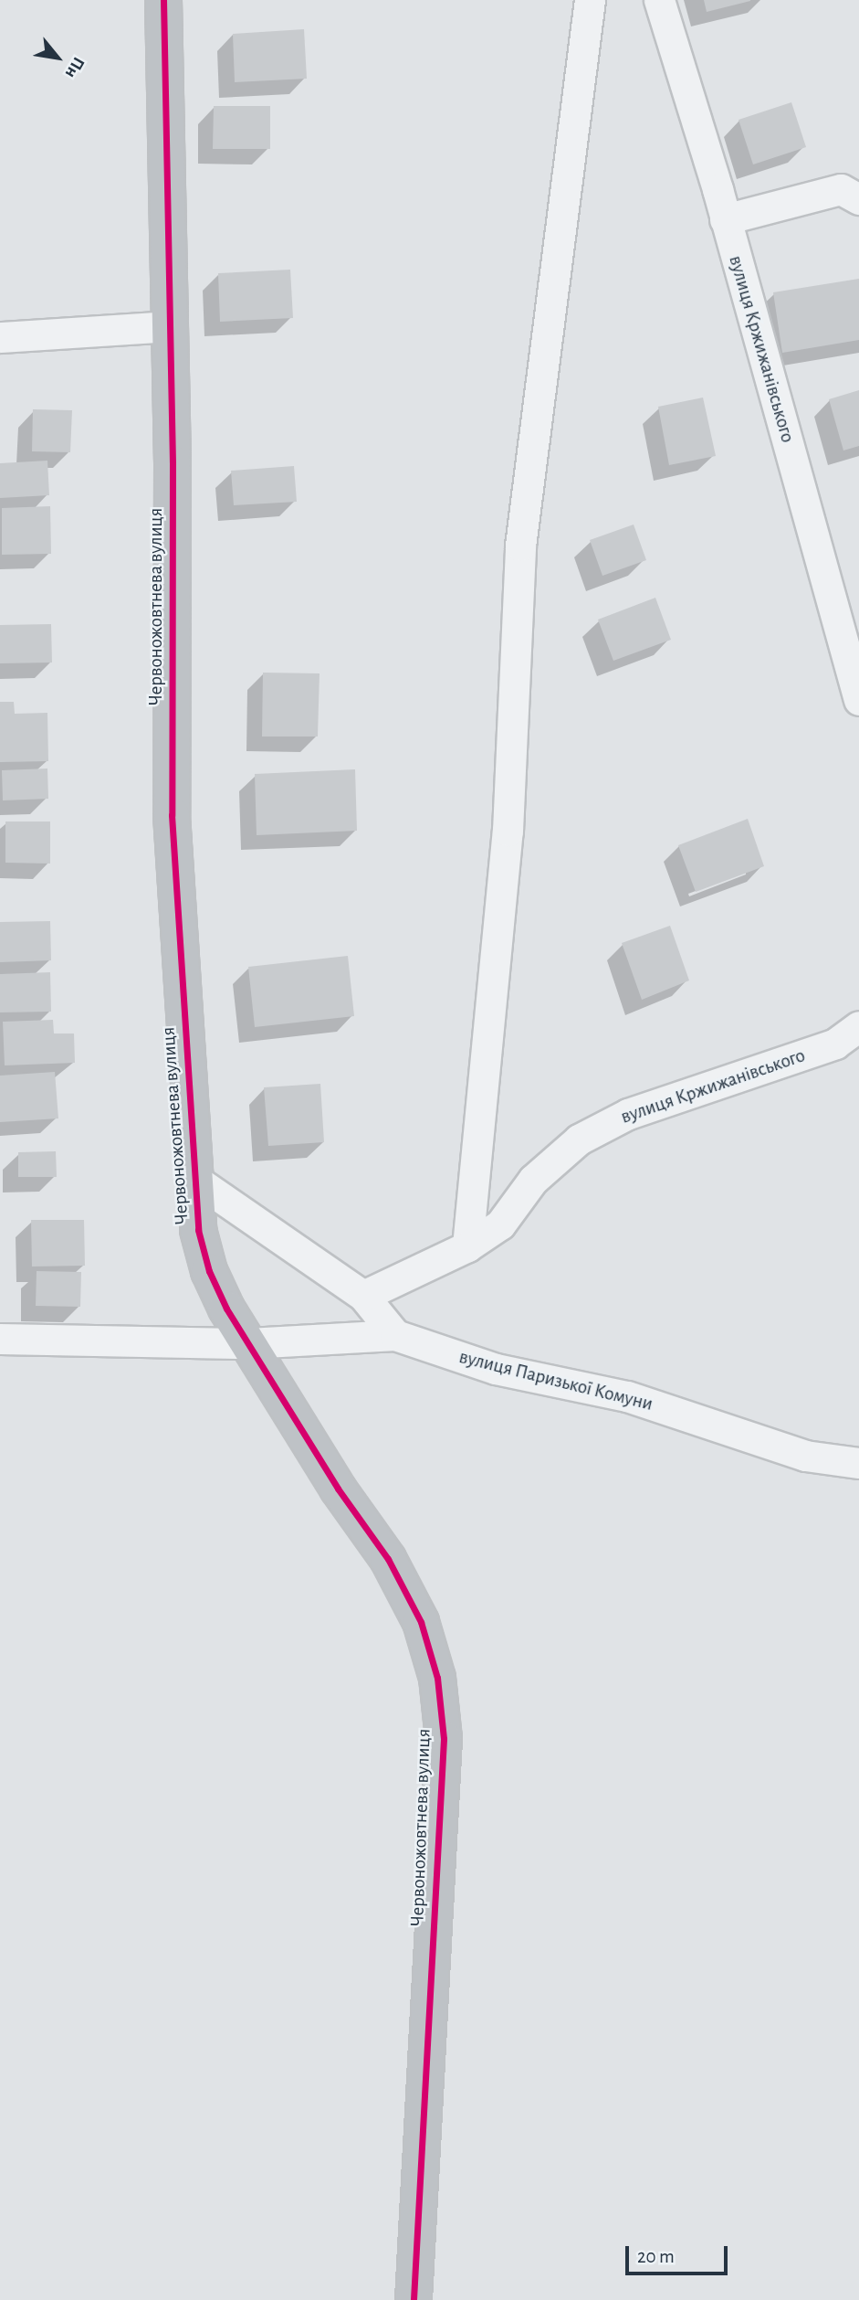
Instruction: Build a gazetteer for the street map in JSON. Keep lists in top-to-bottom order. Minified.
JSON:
{"streets":{"street":["вулиця Кржижанівського","Червоножовтнева вулиця","вулиця Паризької Комуни"]},"crossings":[["Червоножовтнева вулиця","вулиця Паризької Комуни"]],"scale_bar":"20 m","north":"bottom right"}
